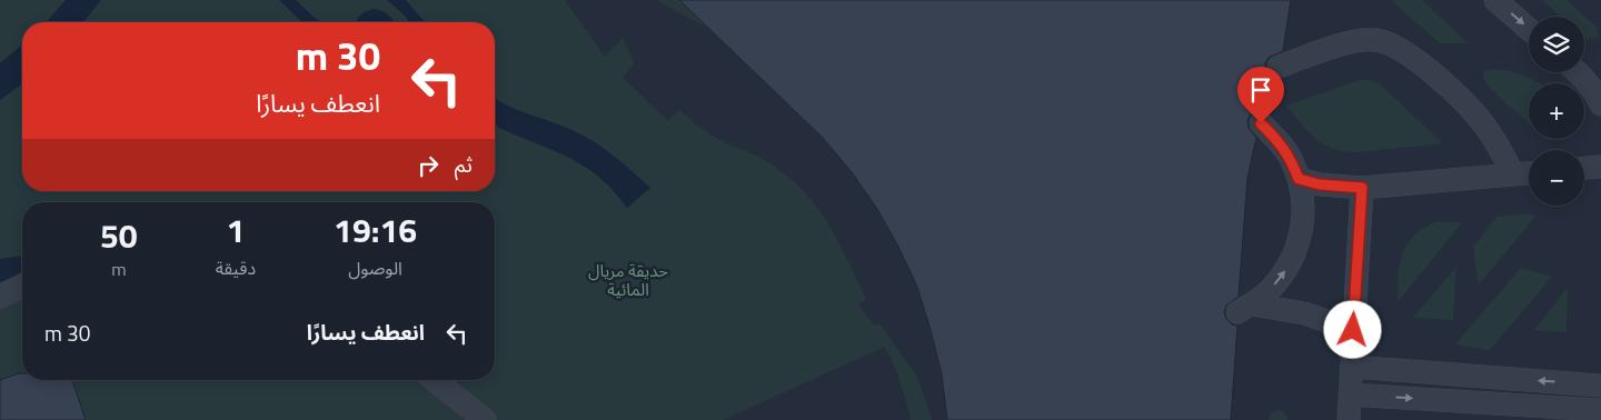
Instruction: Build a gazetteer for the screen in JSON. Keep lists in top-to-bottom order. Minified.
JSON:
{"parks":["حديقة مريال المائية"],"page":{"map_buttons":["+","−"],"turn":["30 m","انعطف يسارًا"],"then":"ثم","eta":["19:16","الوصول","1","دقيقة","50","m"],"list":[{"name":"انعطف يسارًا","value":"30 m"}]}}
